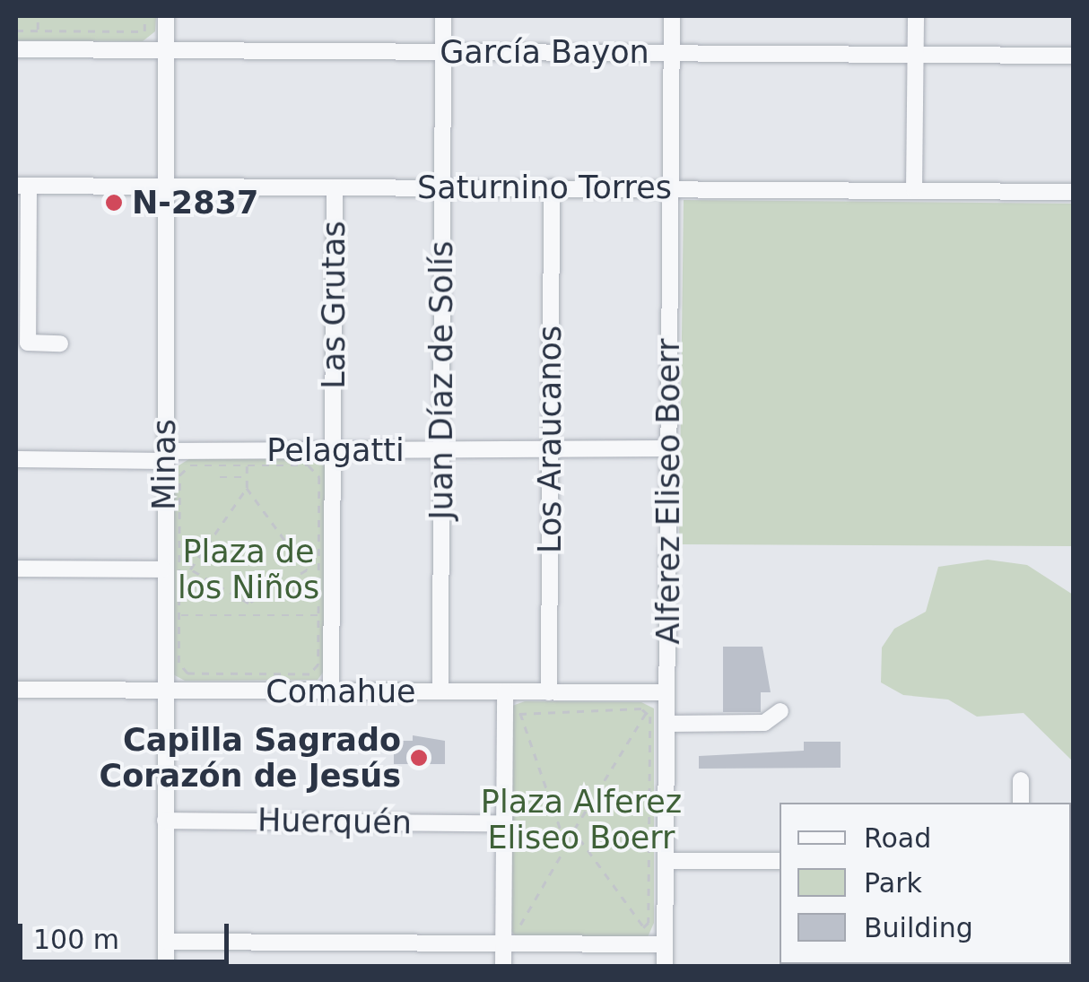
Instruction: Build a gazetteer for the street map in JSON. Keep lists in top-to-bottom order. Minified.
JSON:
{"streets":{"street":["García Bayon","Saturnino Torres","Las Grutas","Juan Díaz de Solís","Los Araucanos","Pelagatti","Minas","Alferez Eliseo Boerr","Comahue","Huerquén"]},"crossings":[["García Bayon","Juan Díaz de Solís"],["García Bayon","Minas"],["García Bayon","Alferez Eliseo Boerr"],["Saturnino Torres","Las Grutas"],["Saturnino Torres","Juan Díaz de Solís"],["Saturnino Torres","Los Araucanos"],["Saturnino Torres","Minas"],["Saturnino Torres","Alferez Eliseo Boerr"],["Las Grutas","Pelagatti"],["Las Grutas","Comahue"],["Juan Díaz de Solís","Pelagatti"],["Juan Díaz de Solís","Comahue"],["Los Araucanos","Pelagatti"],["Los Araucanos","Comahue"],["Pelagatti","Minas"],["Pelagatti","Alferez Eliseo Boerr"],["Minas","Comahue"],["Minas","Huerquén"],["Alferez Eliseo Boerr","Comahue"]],"parks":["Plaza de los Niños","Plaza Alferez Eliseo Boerr"],"places":["N-2837","Capilla Sagrado Corazón de Jesús"],"legend":["Road","Park","Building"],"scale_bar":"100 m"}
